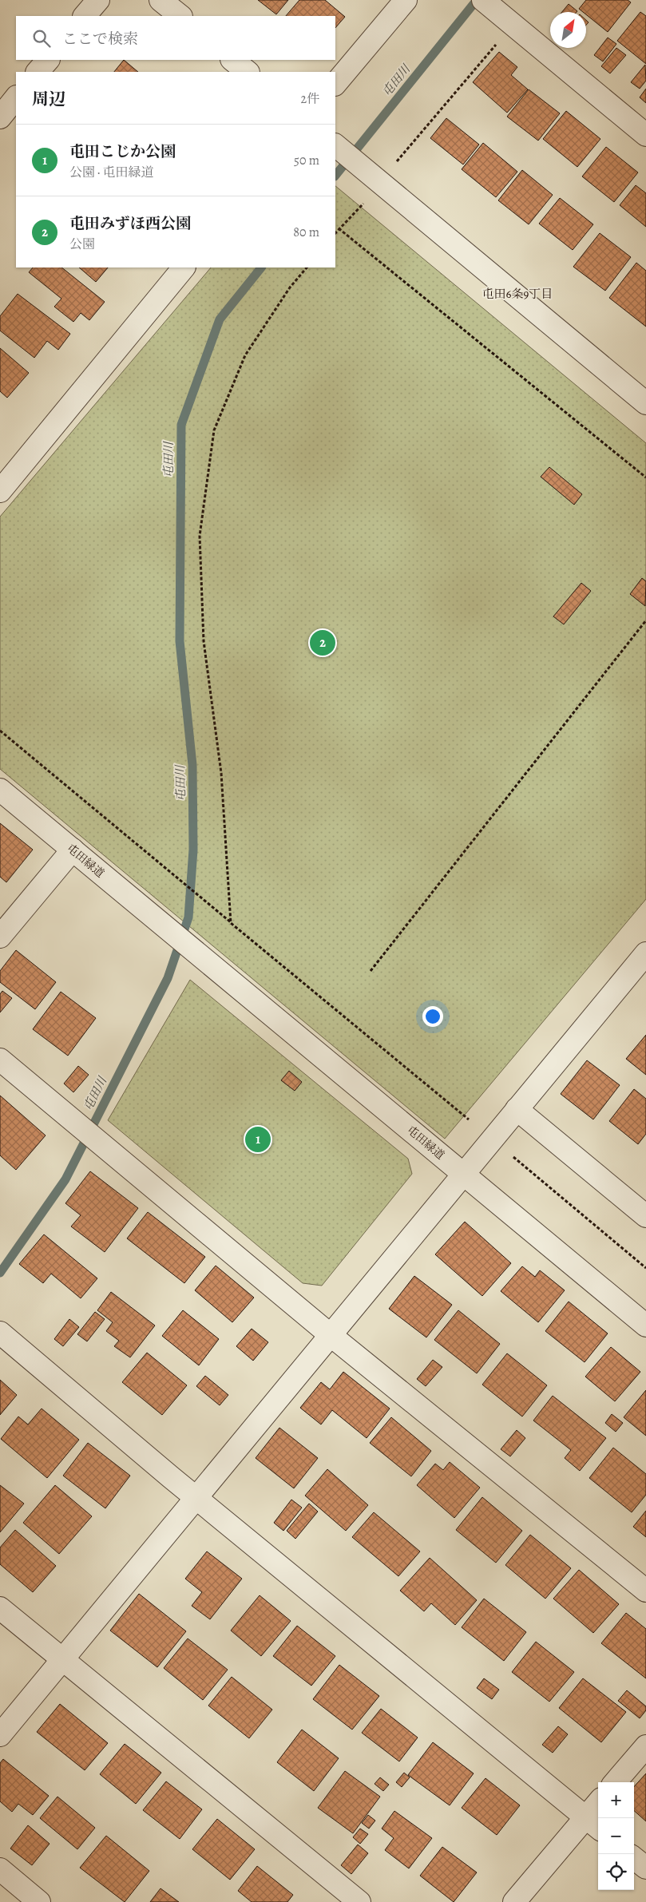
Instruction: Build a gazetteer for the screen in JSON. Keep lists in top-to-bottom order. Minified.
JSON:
{"streets":{"street":["屯田緑道"]},"districts":["屯田6条9丁目"],"water":["屯田川"],"north":"top right","page":{"search":"ここで検索","heading":["周辺","2件"],"list":[{"mark":"1","name":"屯田こじか公園","note":"公園 · 屯田緑道","value":"50 m"},{"mark":"2","name":"屯田みずほ西公園","note":"公園","value":"80 m"}],"pins":["2","1"],"map_buttons":["+","−"]}}
